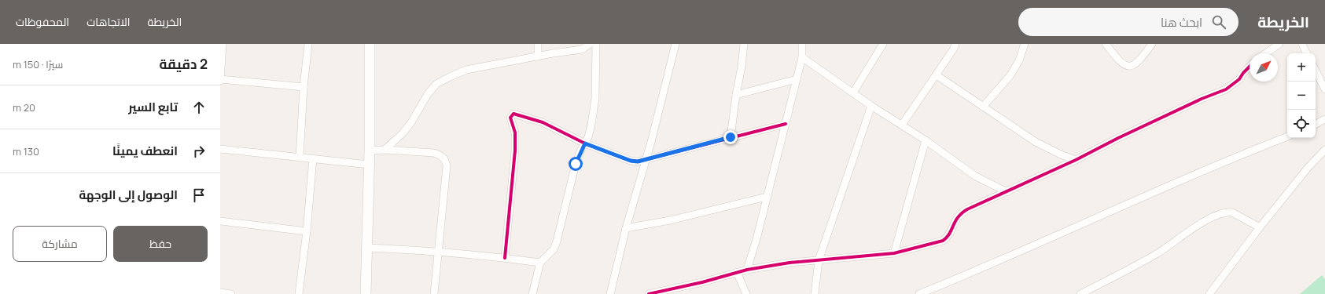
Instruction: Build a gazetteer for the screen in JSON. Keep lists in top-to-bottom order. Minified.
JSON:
{"north":"top right","page":{"header":"الخريطة","search":"ابحث هنا","nav":["الخريطة","الاتجاهات","المحفوظات"],"heading":["2 دقيقة","سيرًا · 150 m"],"map_buttons":["+","−"],"list":[["تابع السير","20 m"],["انعطف يمينًا","130 m"],"الوصول إلى الوجهة"],"buttons":["حفظ","مشاركة"]}}
